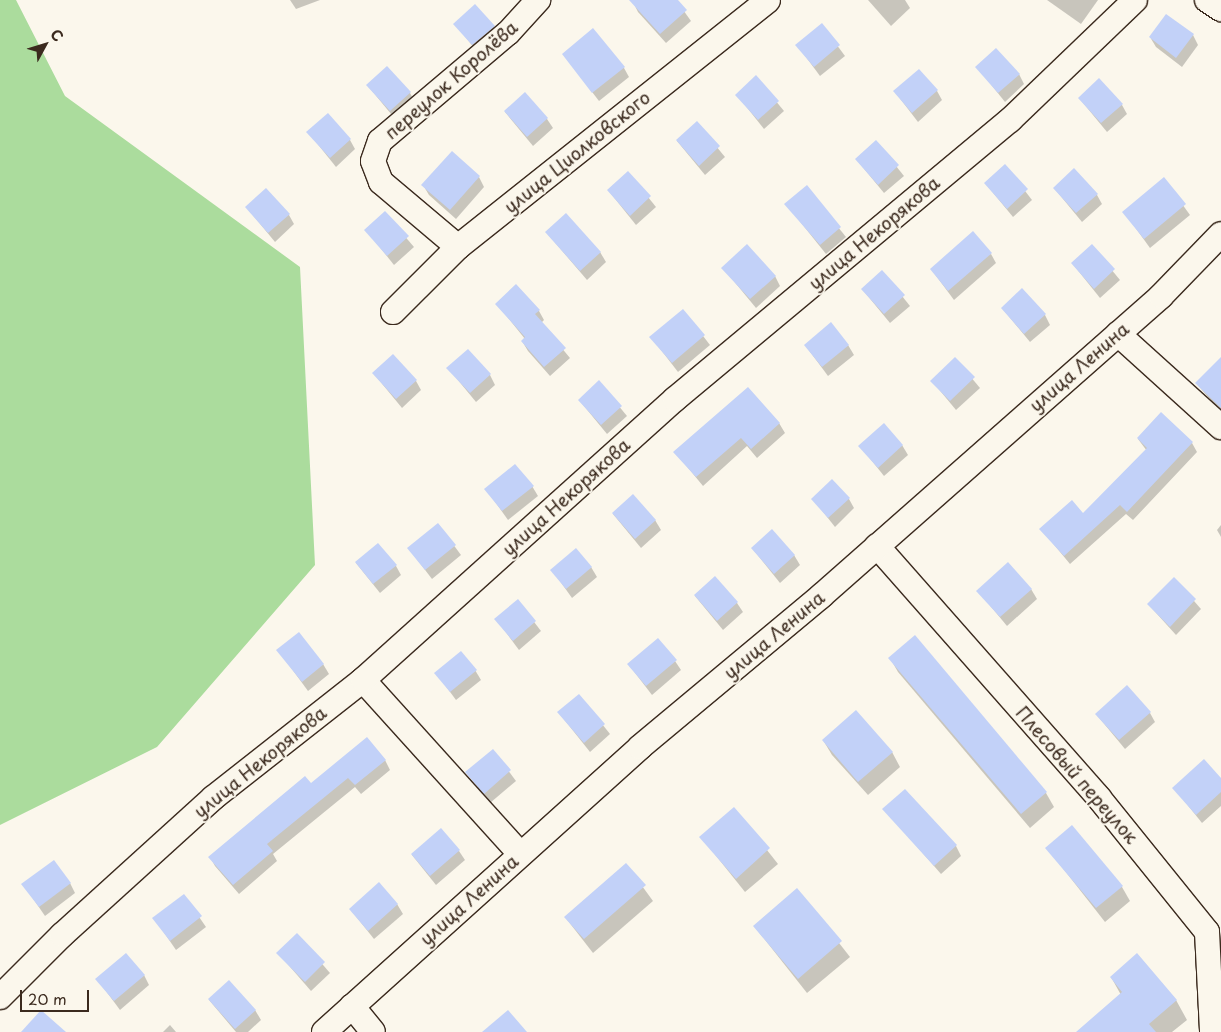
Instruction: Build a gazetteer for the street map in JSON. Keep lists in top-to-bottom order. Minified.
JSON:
{"streets":{"street":["переулок Королёва","улица Циолковского","улица Некорякова","улица Ленина","Плесовый переулок"]},"crossings":[["переулок Королёва","улица Циолковского"],["улица Ленина","Плесовый переулок"]],"scale_bar":"20 m","north":"top right"}
